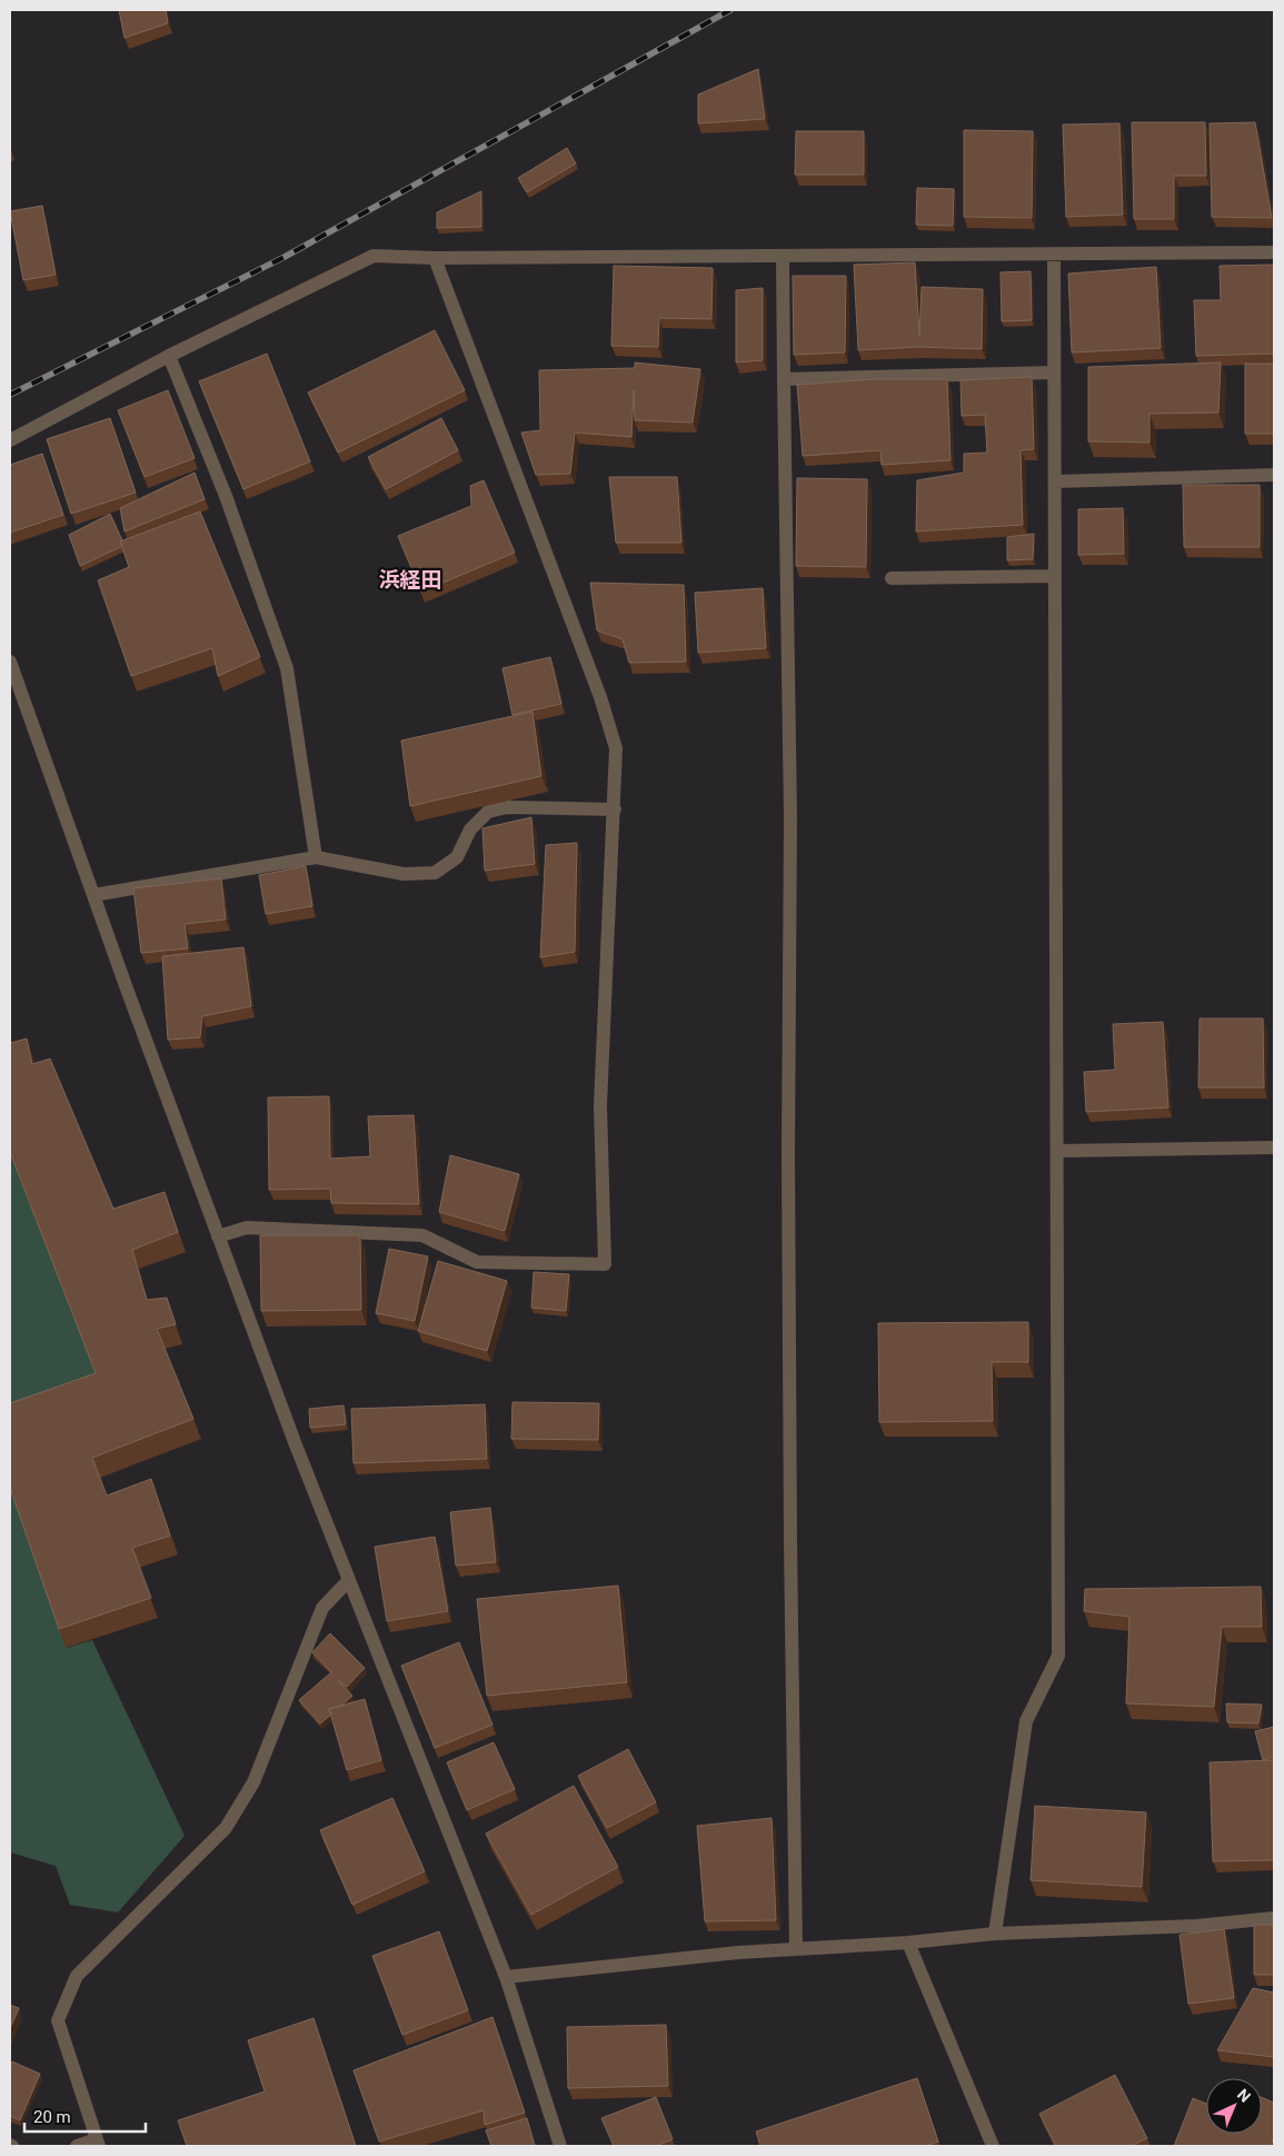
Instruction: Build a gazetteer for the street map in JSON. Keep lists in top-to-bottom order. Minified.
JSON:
{"districts":["浜経田"],"scale_bar":"20 m","north":"top right"}
